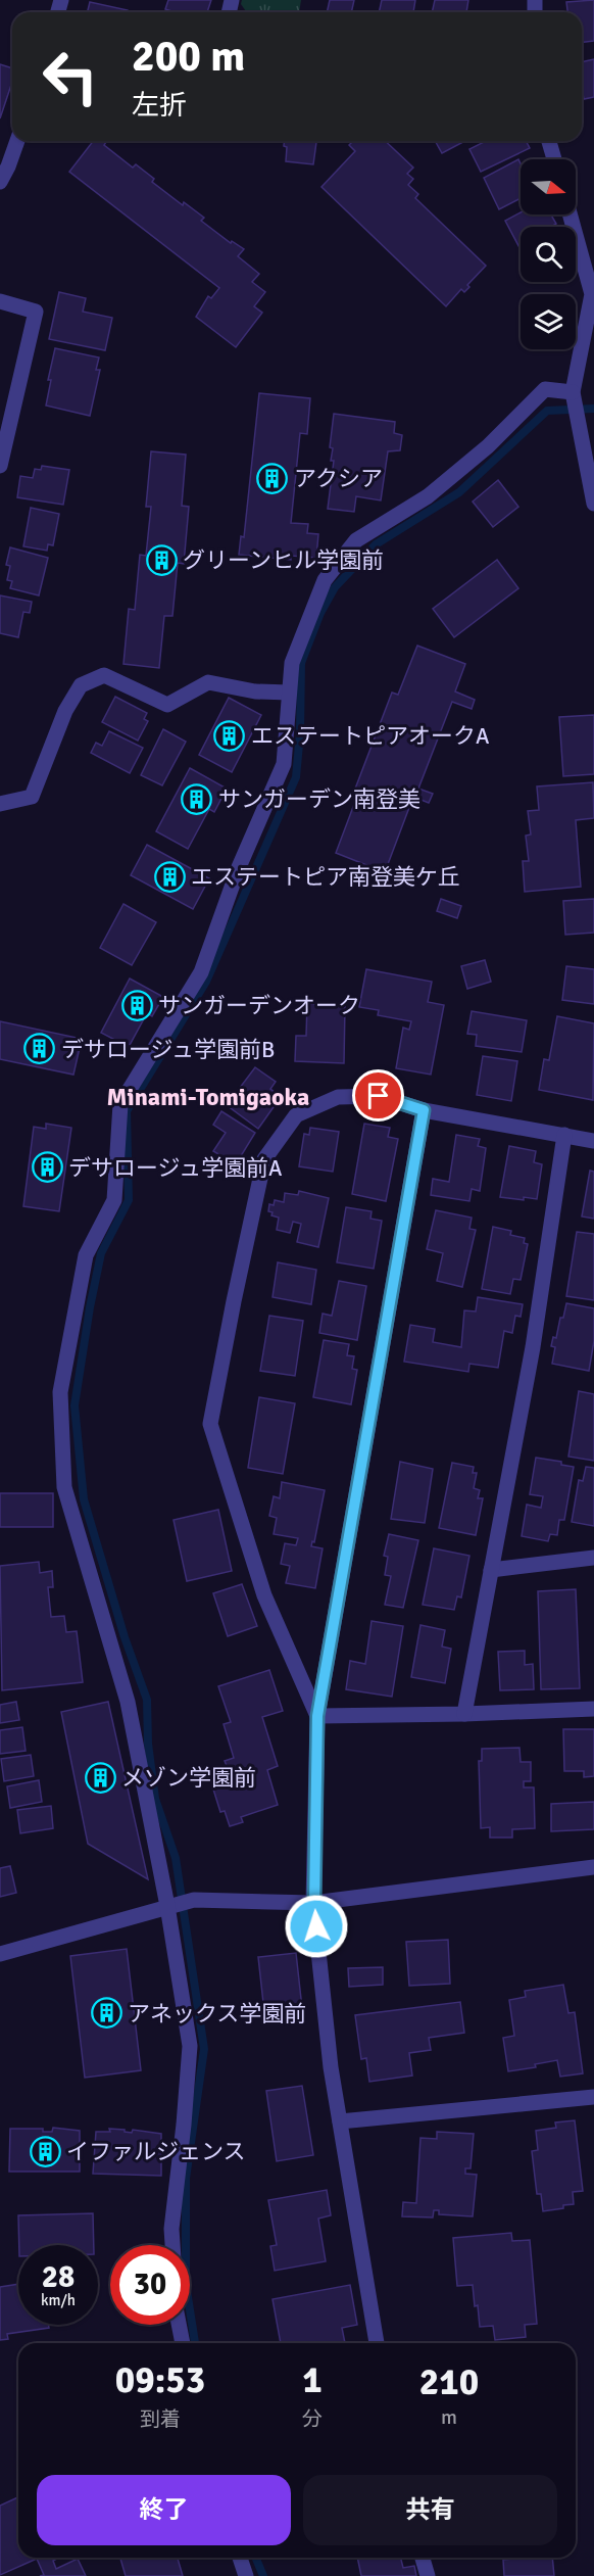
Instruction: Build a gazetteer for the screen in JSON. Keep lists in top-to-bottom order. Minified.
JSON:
{"districts":["Minami-Tomigaoka"],"places":{"building":["アクシア","グリーンヒル学園前","エステートピアオークA","サンガーデン南登美","エステートピア南登美ケ丘","サンガーデンオーク","デサロージュ学園前B","デサロージュ学園前A","メゾン学園前","アネックス学園前","イファルジェンス"]},"north":"right","page":{"turn":["200 m","左折"],"speed":"28 km/h","limit":"30","eta":["09:53","到着","1","分","210","m"],"buttons":["終了","共有"]}}
